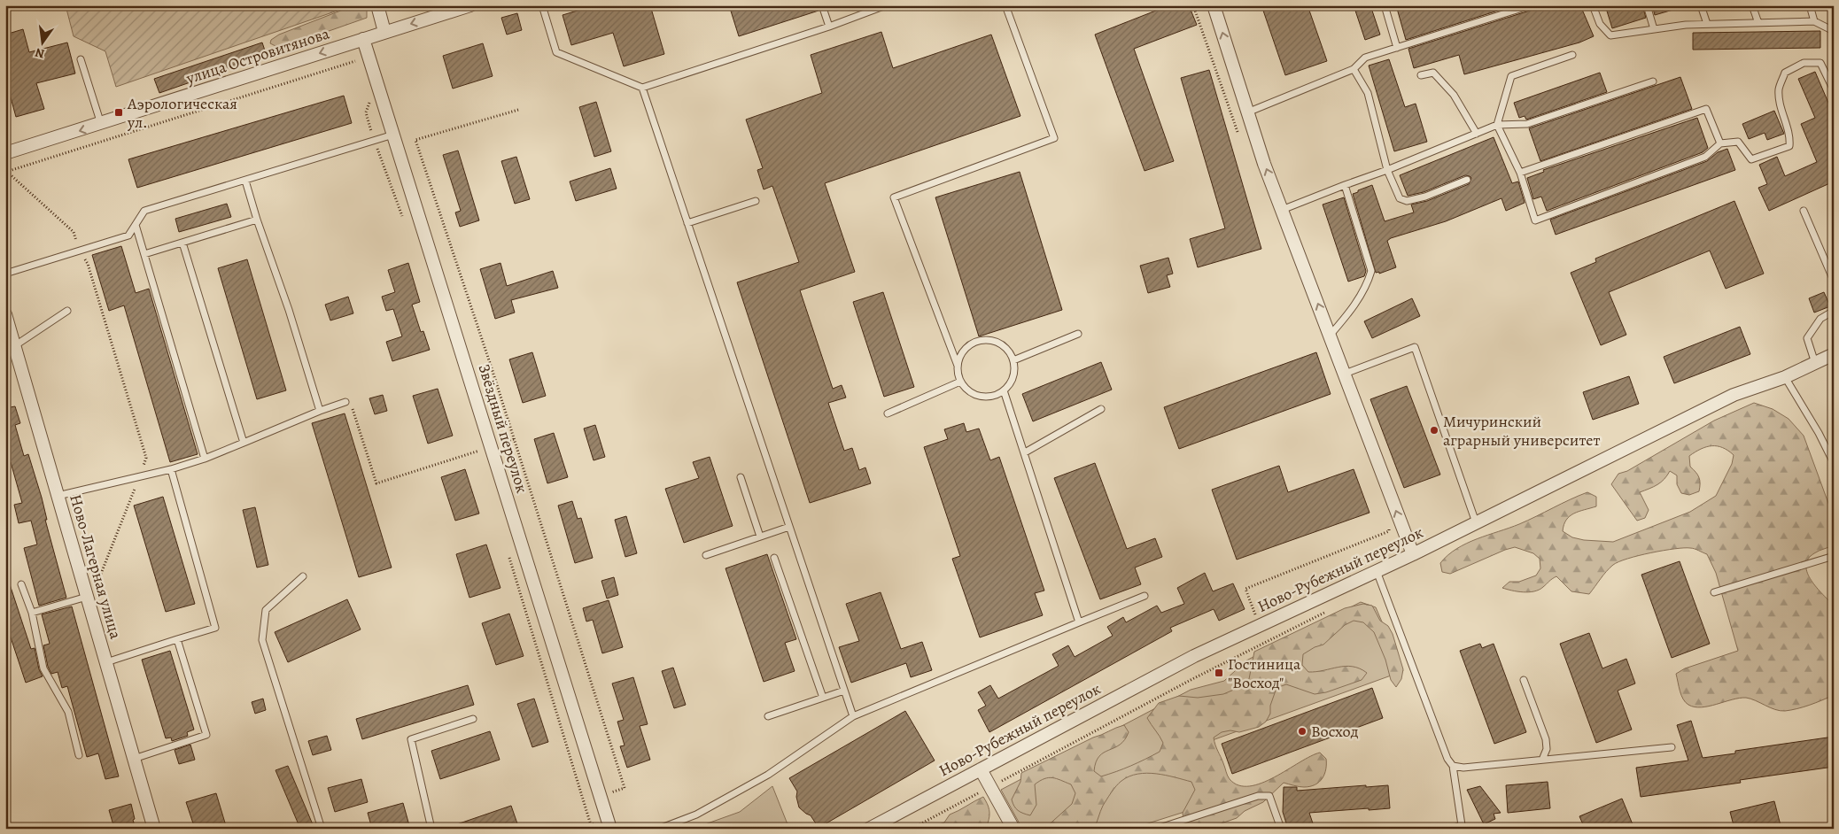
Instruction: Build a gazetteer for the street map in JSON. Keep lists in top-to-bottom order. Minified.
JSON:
{"streets":{"street":["улица Островитянова","Звёздный переулок","Ново-Лагерная улица","Ново-Рубежный переулок"]},"crossings":[["улица Островитянова","Звёздный переулок"]],"one_way":["улица Островитянова"],"places":{"transit":["Аэрологическая ул.","Гостиница \"Восход\""],"other":["Мичуринский аграрный университет","Восход"]},"north":"bottom"}
